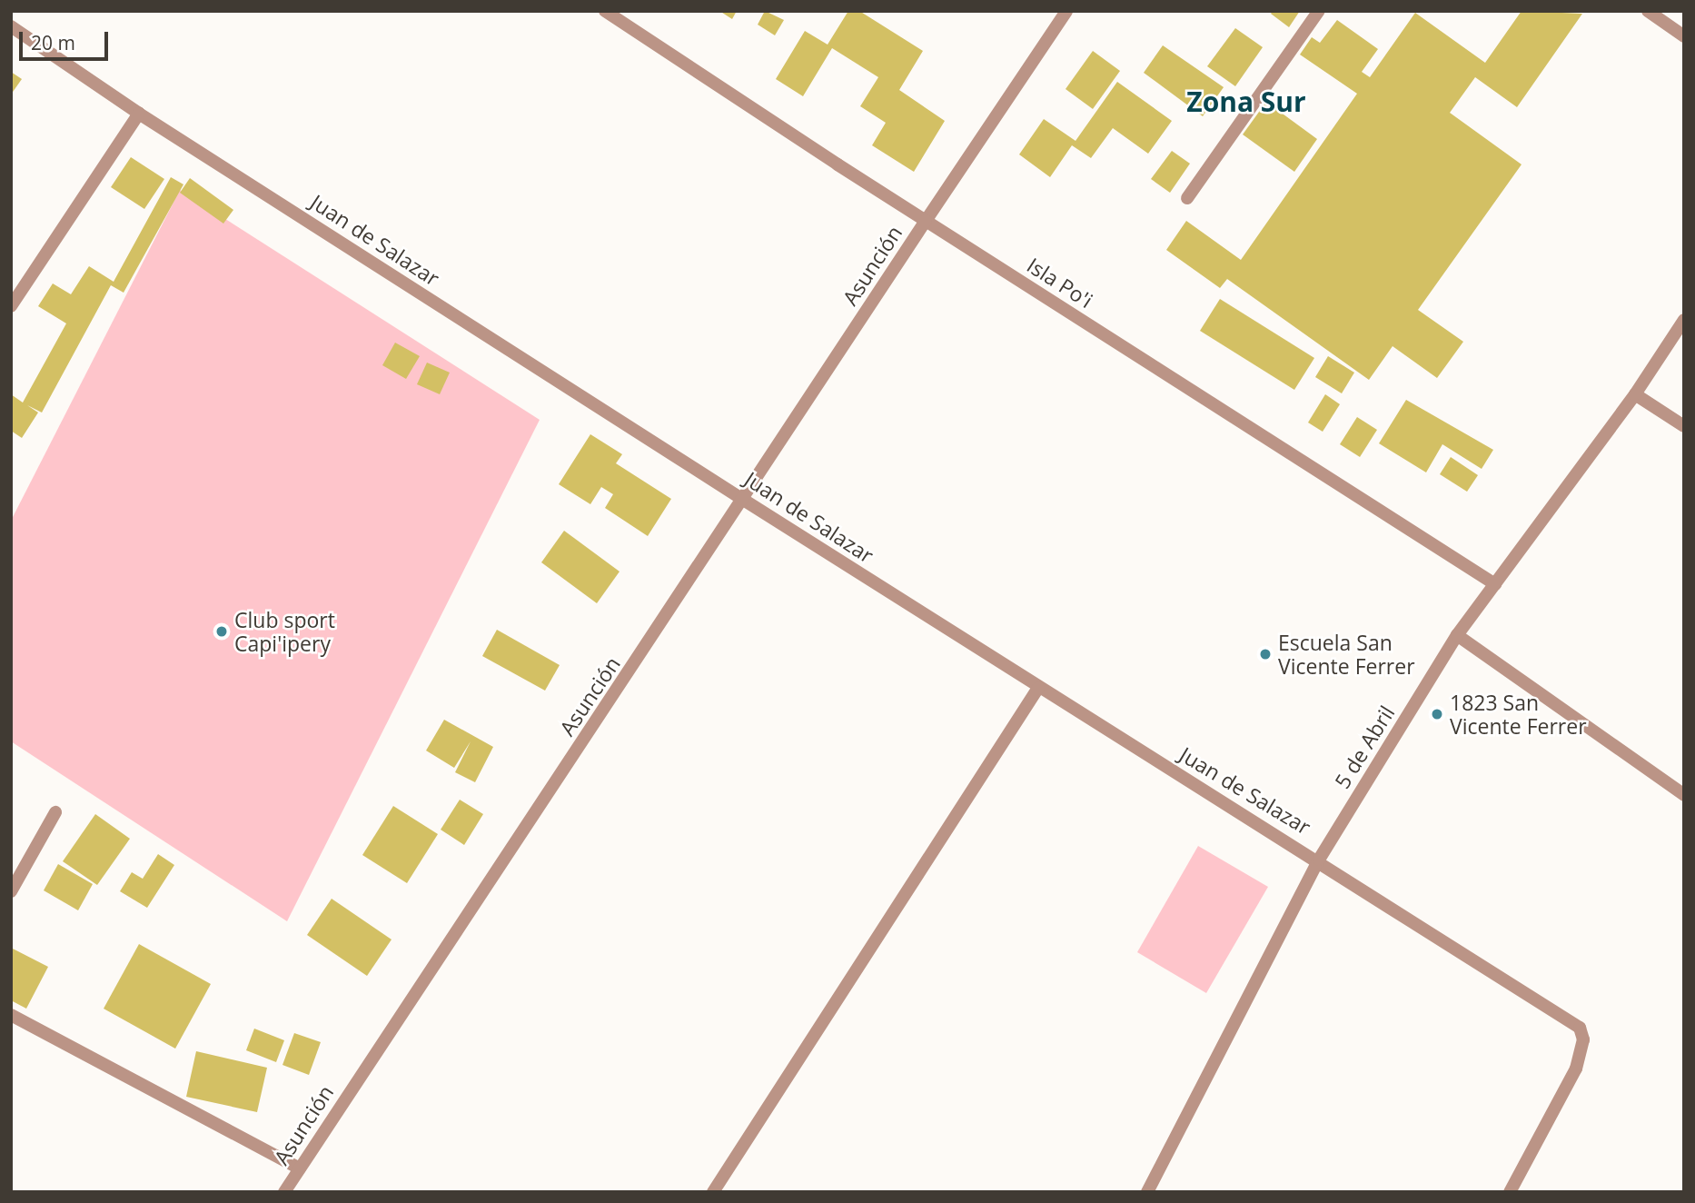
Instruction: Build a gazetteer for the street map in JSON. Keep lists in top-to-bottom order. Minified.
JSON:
{"streets":{"street":["Juan de Salazar","Asunción","Isla Po'i","5 de Abril"]},"crossings":[["Juan de Salazar","Asunción"],["Juan de Salazar","5 de Abril"],["Asunción","Isla Po'i"],["Isla Po'i","5 de Abril"]],"districts":["Zona Sur"],"places":["Club sport Capi'ipery","Escuela San Vicente Ferrer","1823 San Vicente Ferrer"],"scale_bar":"20 m"}
